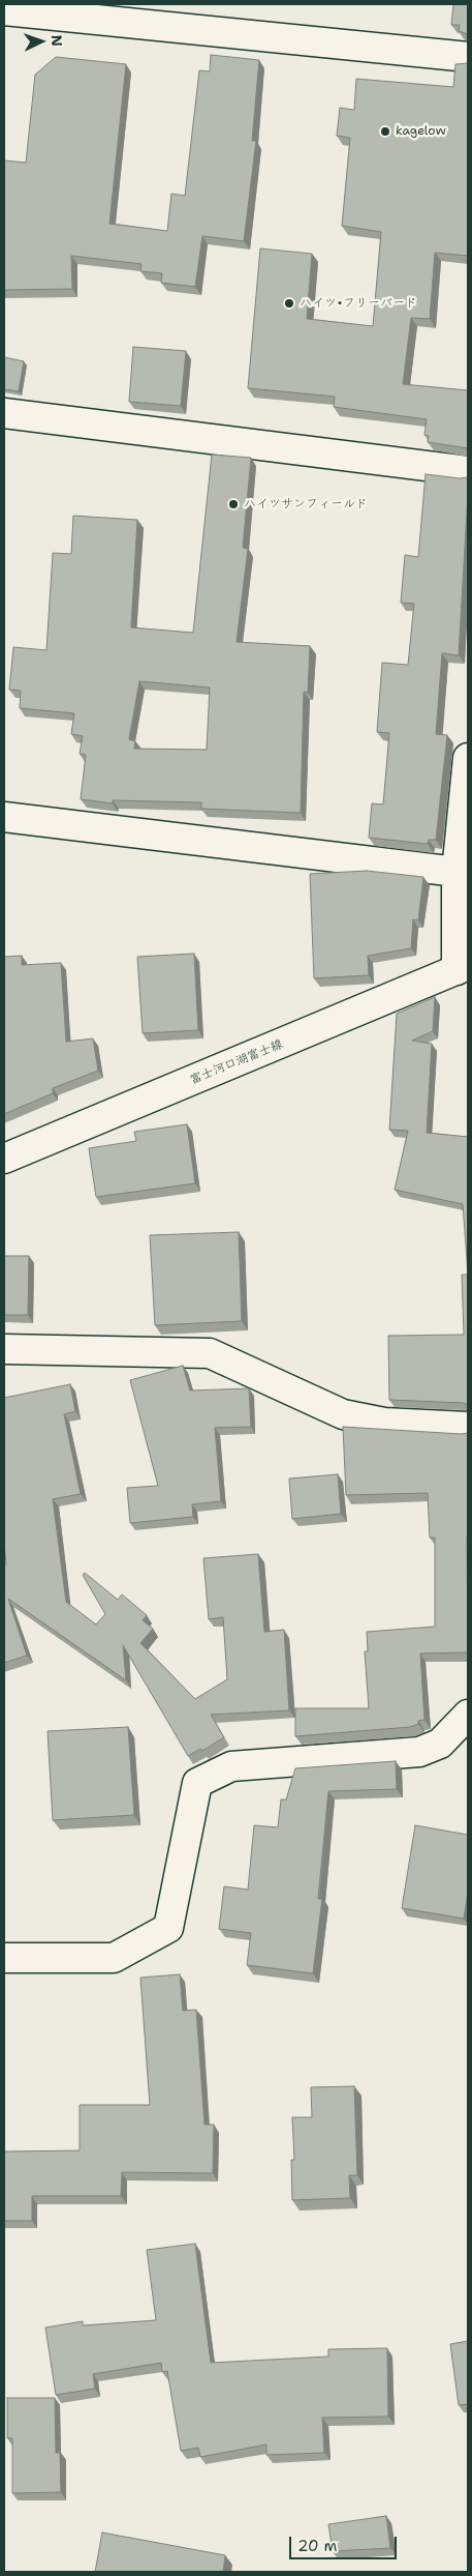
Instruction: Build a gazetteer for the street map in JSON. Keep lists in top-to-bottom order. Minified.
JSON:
{"streets":{"street":["富士河口湖富士線"]},"places":["kagelow","ハイツ•フリーバード","ハイツサンフィールド"],"scale_bar":"20 m","north":"right"}
